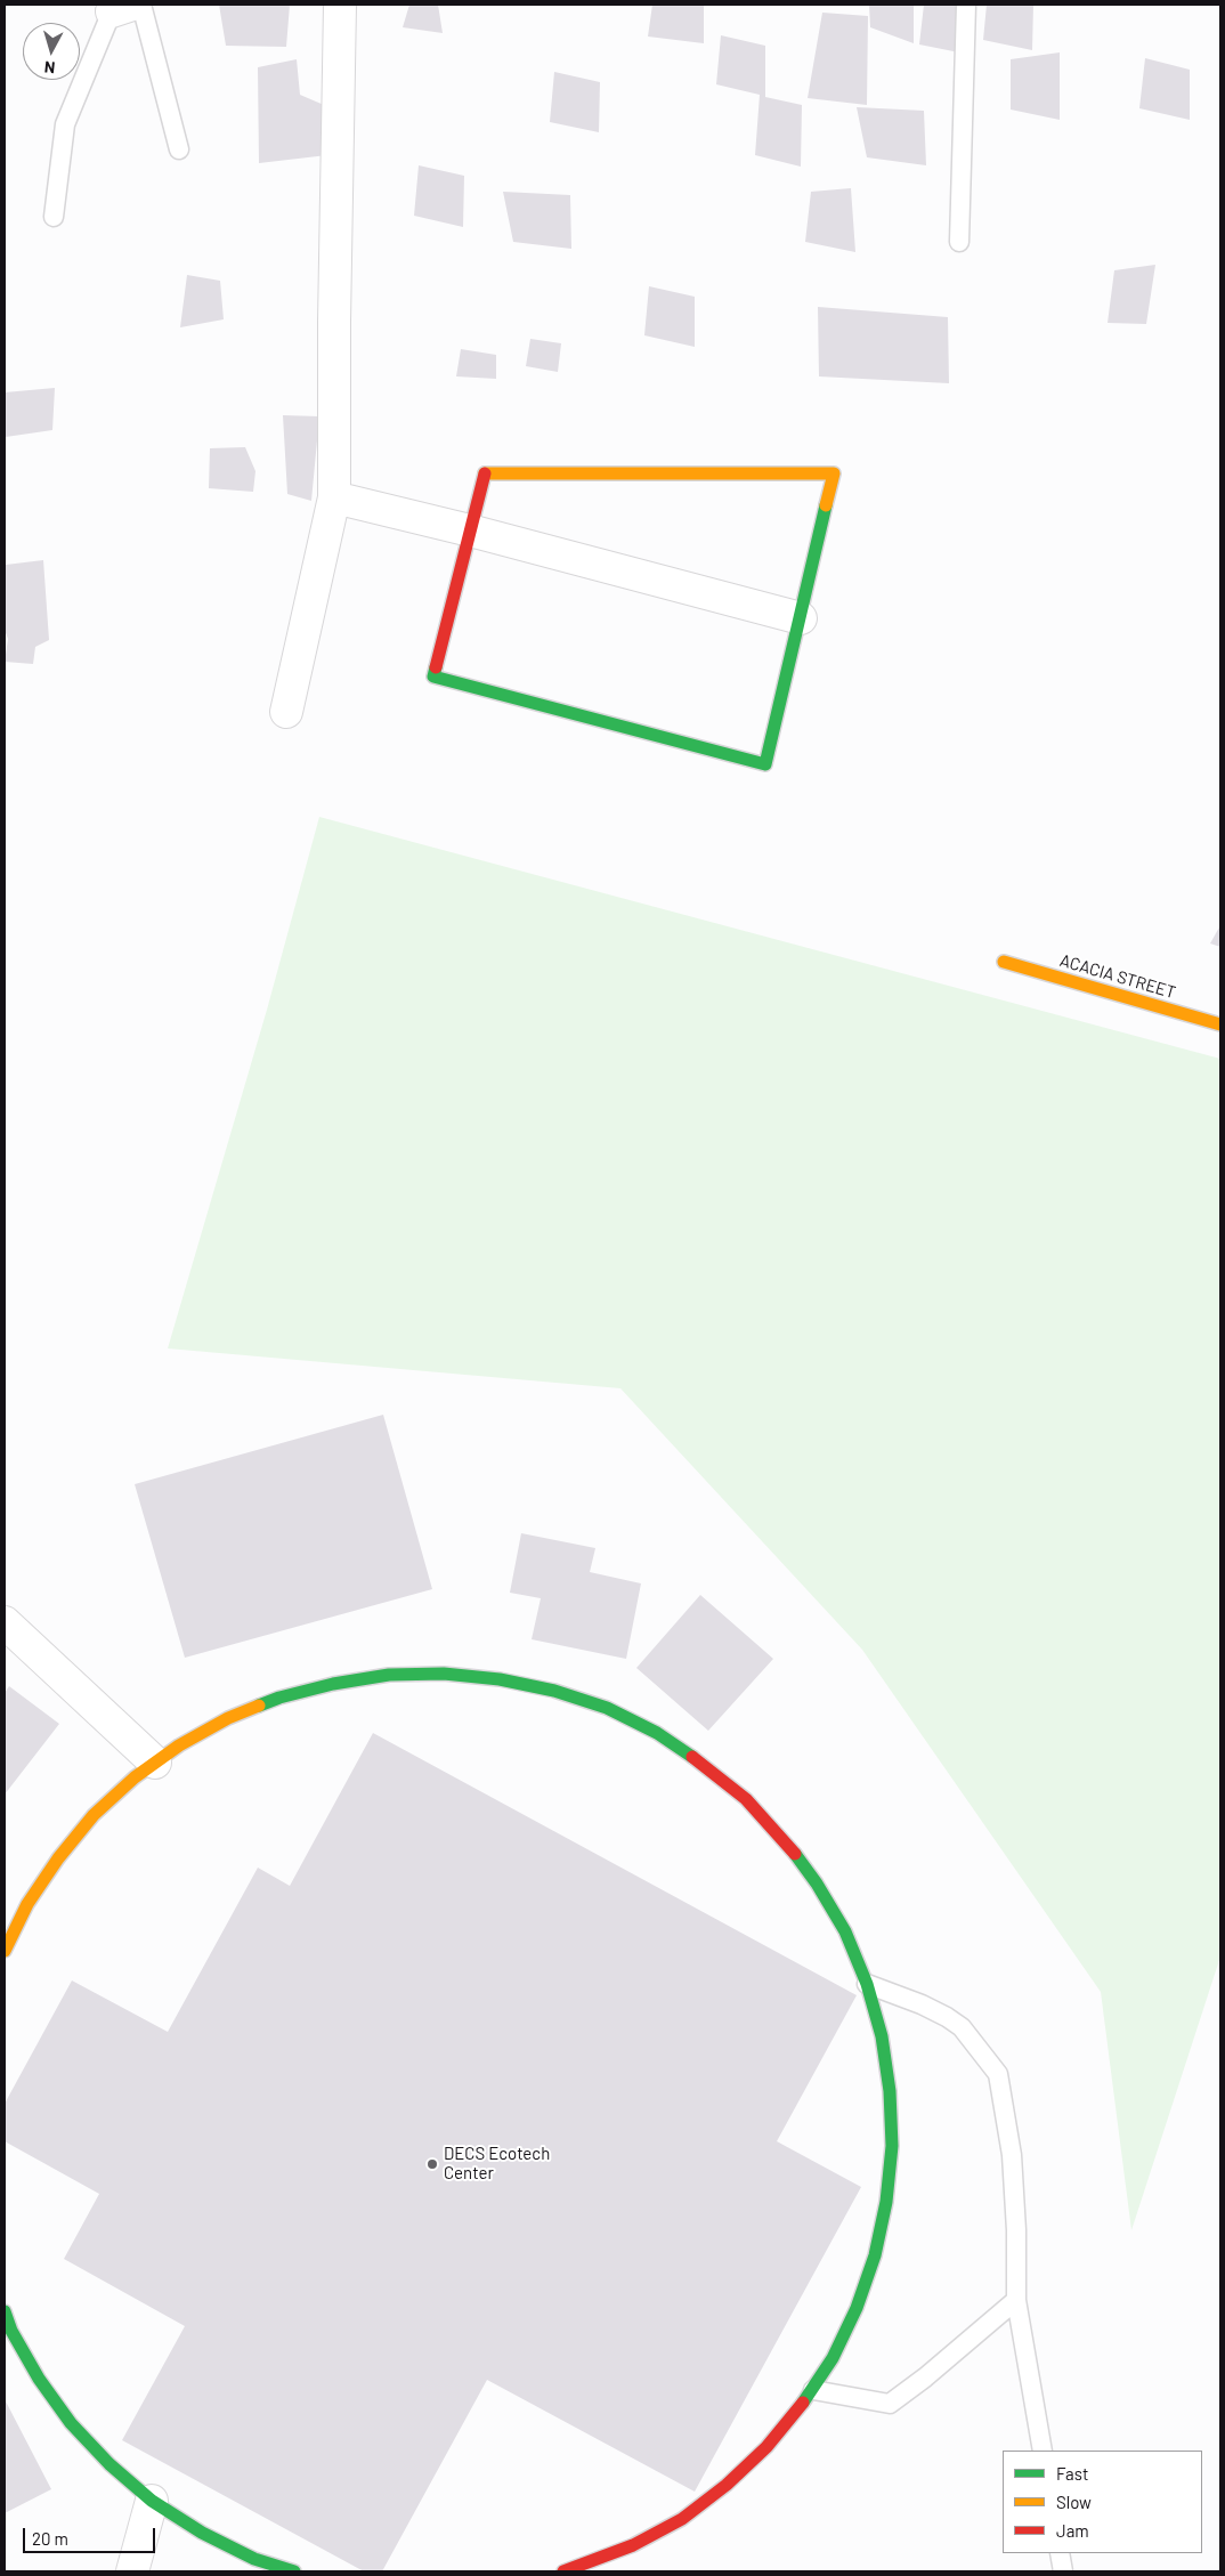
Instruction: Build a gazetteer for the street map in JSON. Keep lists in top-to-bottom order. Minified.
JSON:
{"streets":{"street":["ACACIA STREET"]},"places":["DECS Ecotech Center"],"legend":["Fast","Slow","Jam"],"scale_bar":"20 m","north":"bottom"}
